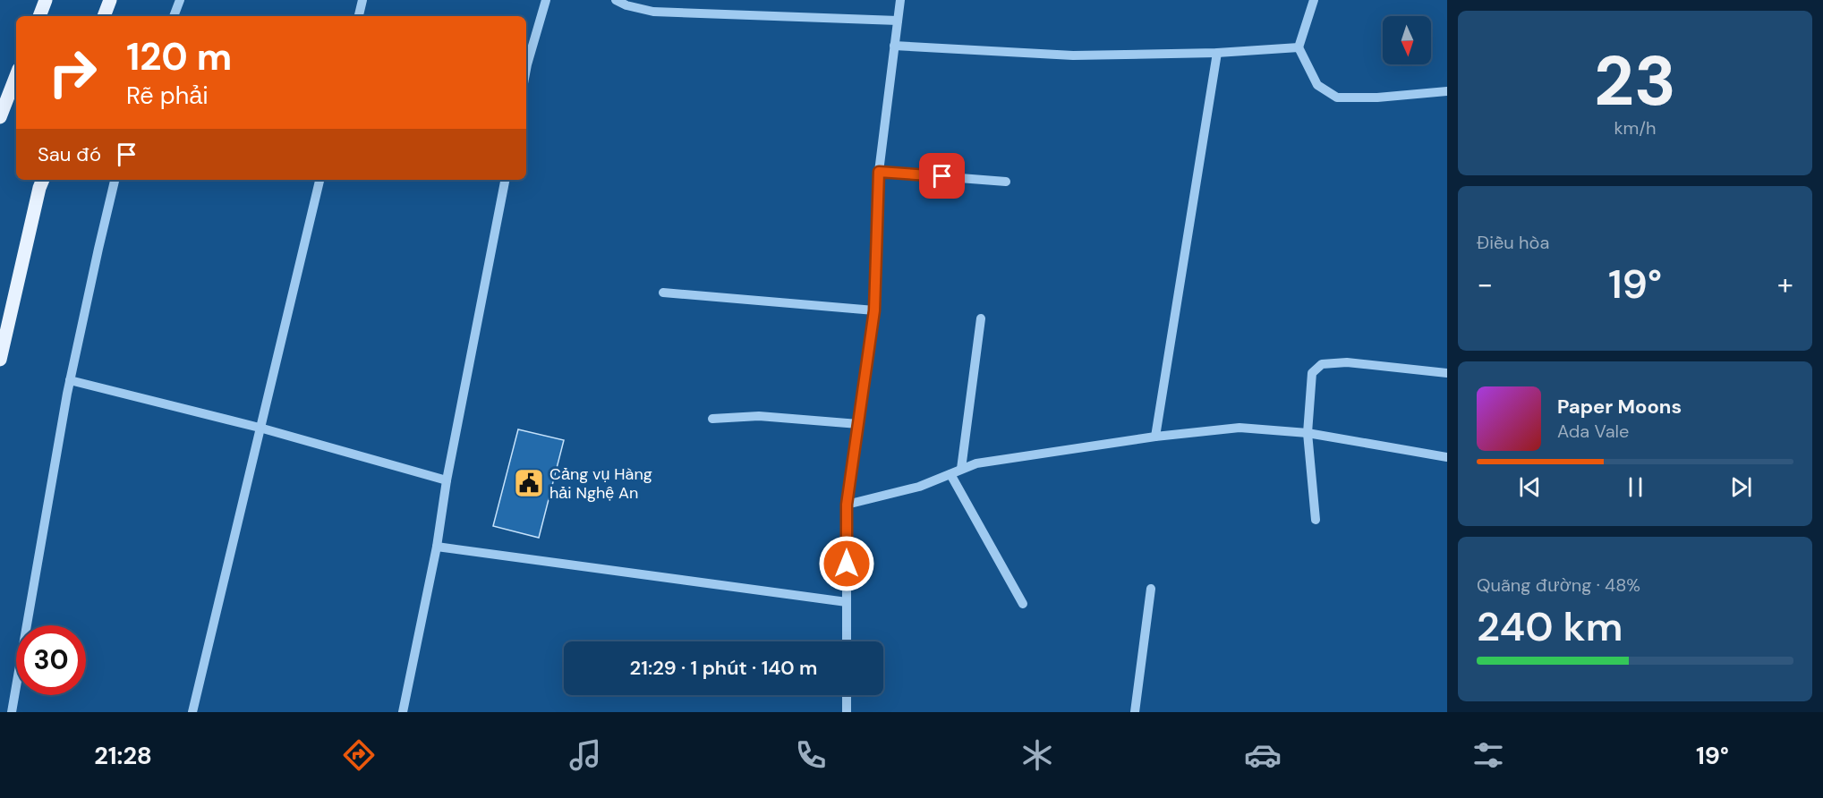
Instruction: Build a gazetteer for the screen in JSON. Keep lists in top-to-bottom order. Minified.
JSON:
{"places":{"public building":["Cảng vụ Hàng hải Nghệ An"]},"north":"bottom","page":{"tile":[["23","km/h"],"Điều hòa",["Quãng đường · 48%","240 km"]],"turn":["120 m","Rẽ phải"],"then":"Sau đó","heat":["−","19°","+"],"song":["Paper Moons","Ada Vale"],"limit":"30","trip":"21:29 · 1 phút · 140 m","tabs":["21:28","19°"]}}
